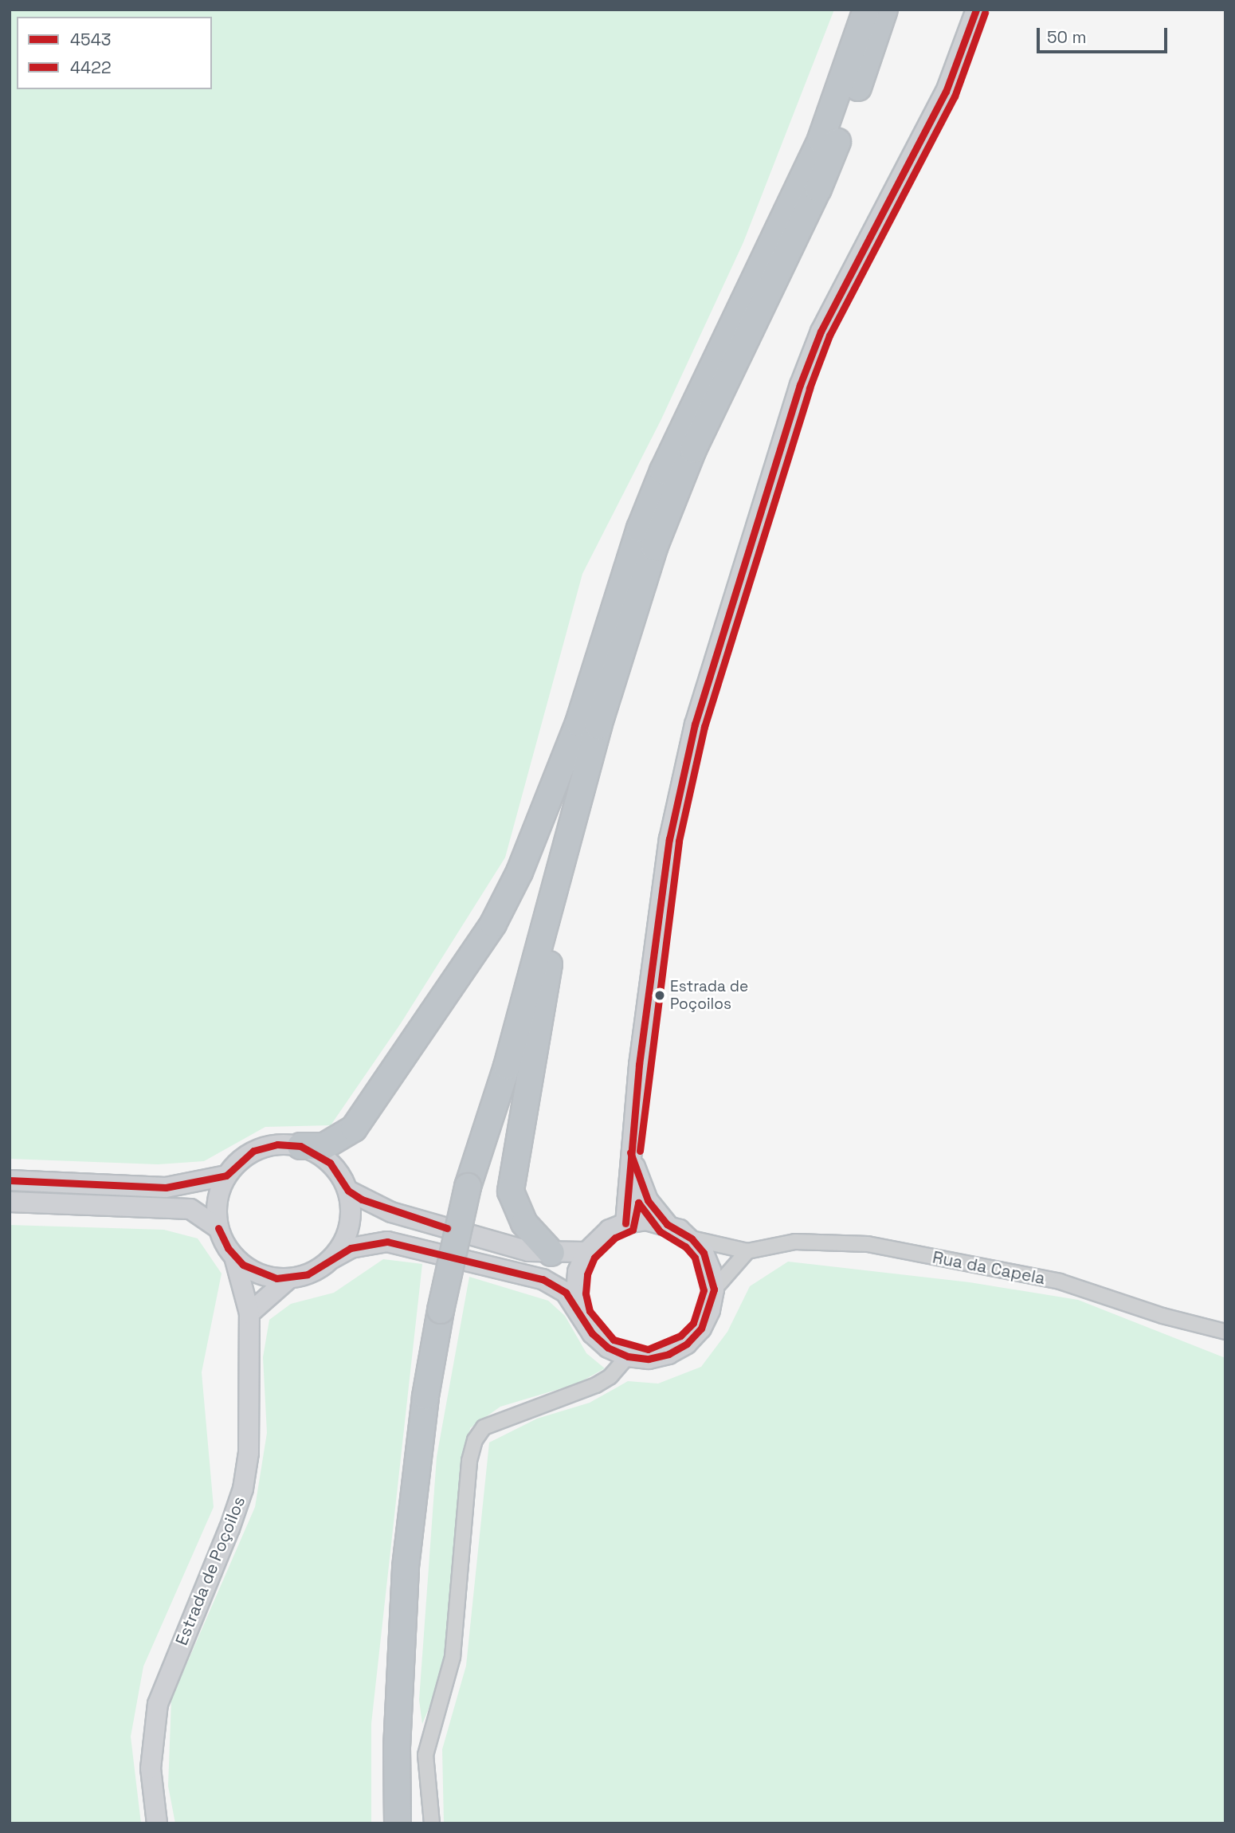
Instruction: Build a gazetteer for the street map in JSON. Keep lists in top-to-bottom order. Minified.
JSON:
{"streets":{"street":["Rua da Capela","Estrada de Poçoilos"]},"crossings":[["Rua da Capela","Estrada de Poçoilos"]],"places":["Estrada de Poçoilos"],"lines":["transit line 4543","transit line 4422"],"legend":["4543","4422"],"scale_bar":"50 m"}
